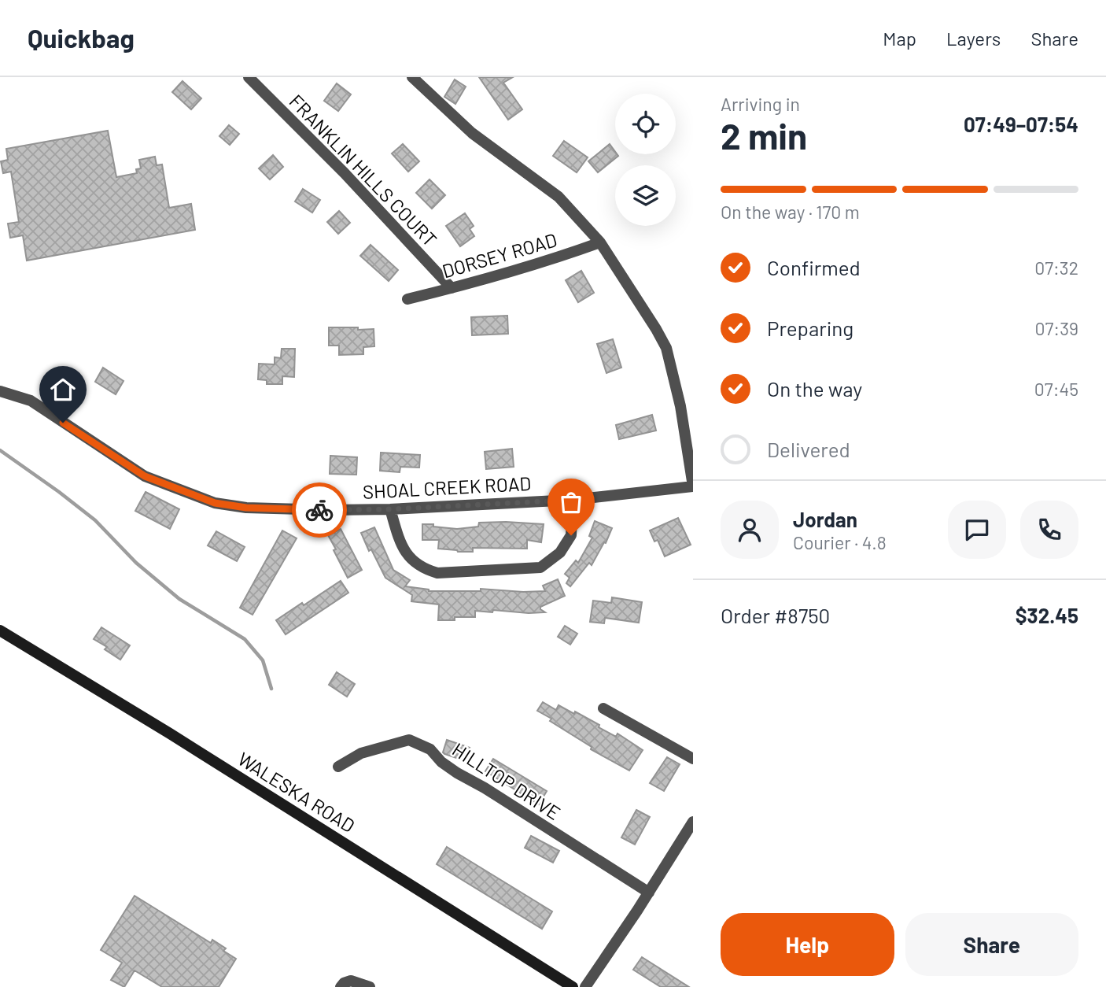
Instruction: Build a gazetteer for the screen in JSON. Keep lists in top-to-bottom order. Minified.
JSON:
{"streets":{"main road":["WALESKA ROAD"],"street":["FRANKLIN HILLS COURT","DORSEY ROAD","SHOAL CREEK ROAD","HILLTOP DRIVE"]},"crossings":[["FRANKLIN HILLS COURT","DORSEY ROAD"]],"page":{"header":"Quickbag","nav":["Map","Layers","Share"],"heading":["2 min","Arriving in","07:49–07:54"],"panel":["Jordan","Courier · 4.8","Order #8750","$32.45"],"bar":"On the way · 170 m","list":[["Confirmed","07:32"],["Preparing","07:39"],["On the way","07:45"],"Delivered"],"buttons":["Help","Share"]}}
